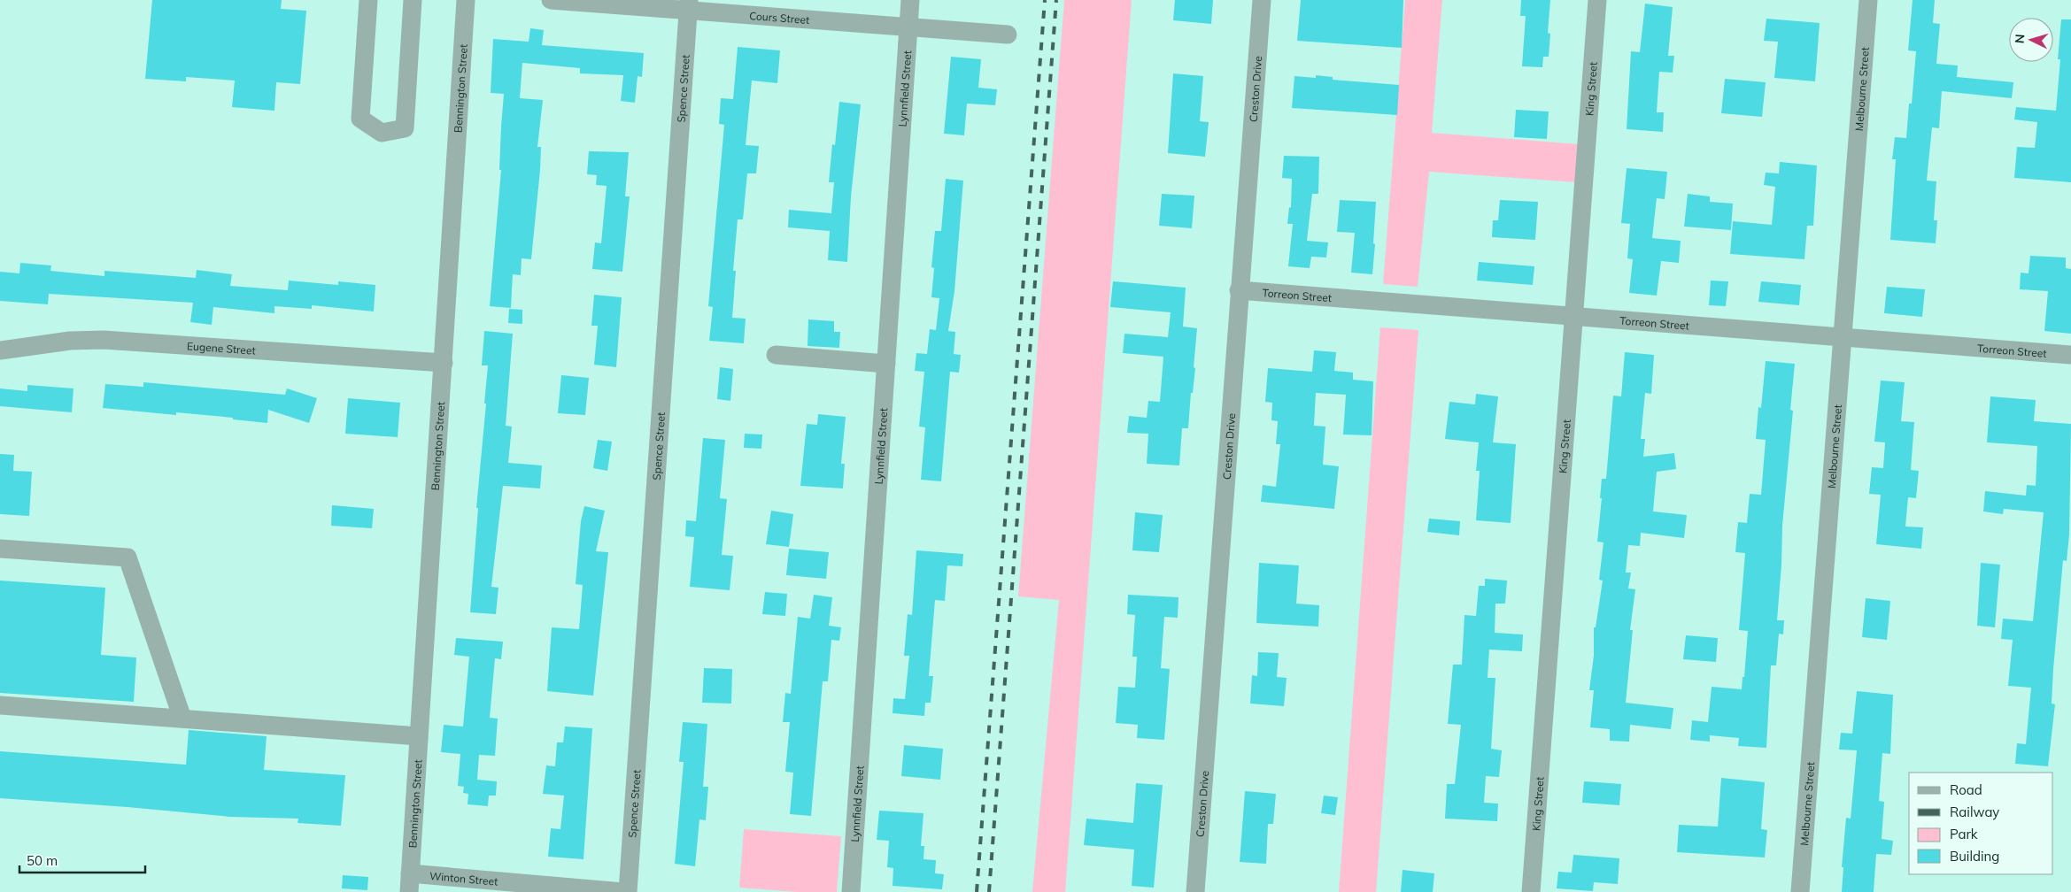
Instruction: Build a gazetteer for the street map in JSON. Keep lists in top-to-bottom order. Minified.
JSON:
{"streets":{"street":["Cours Street","Bennington Street","Spence Street","Lynnfield Street","Creston Drive","King Street","Melbourne Street","Torreon Street","Eugene Street","Winton Street"]},"crossings":[["Cours Street","Spence Street"],["Cours Street","Lynnfield Street"],["Bennington Street","Eugene Street"],["Bennington Street","Winton Street"],["Creston Drive","Torreon Street"],["King Street","Torreon Street"],["Melbourne Street","Torreon Street"]],"legend":["Road","Railway","Park","Building"],"scale_bar":"50 m","north":"left"}
